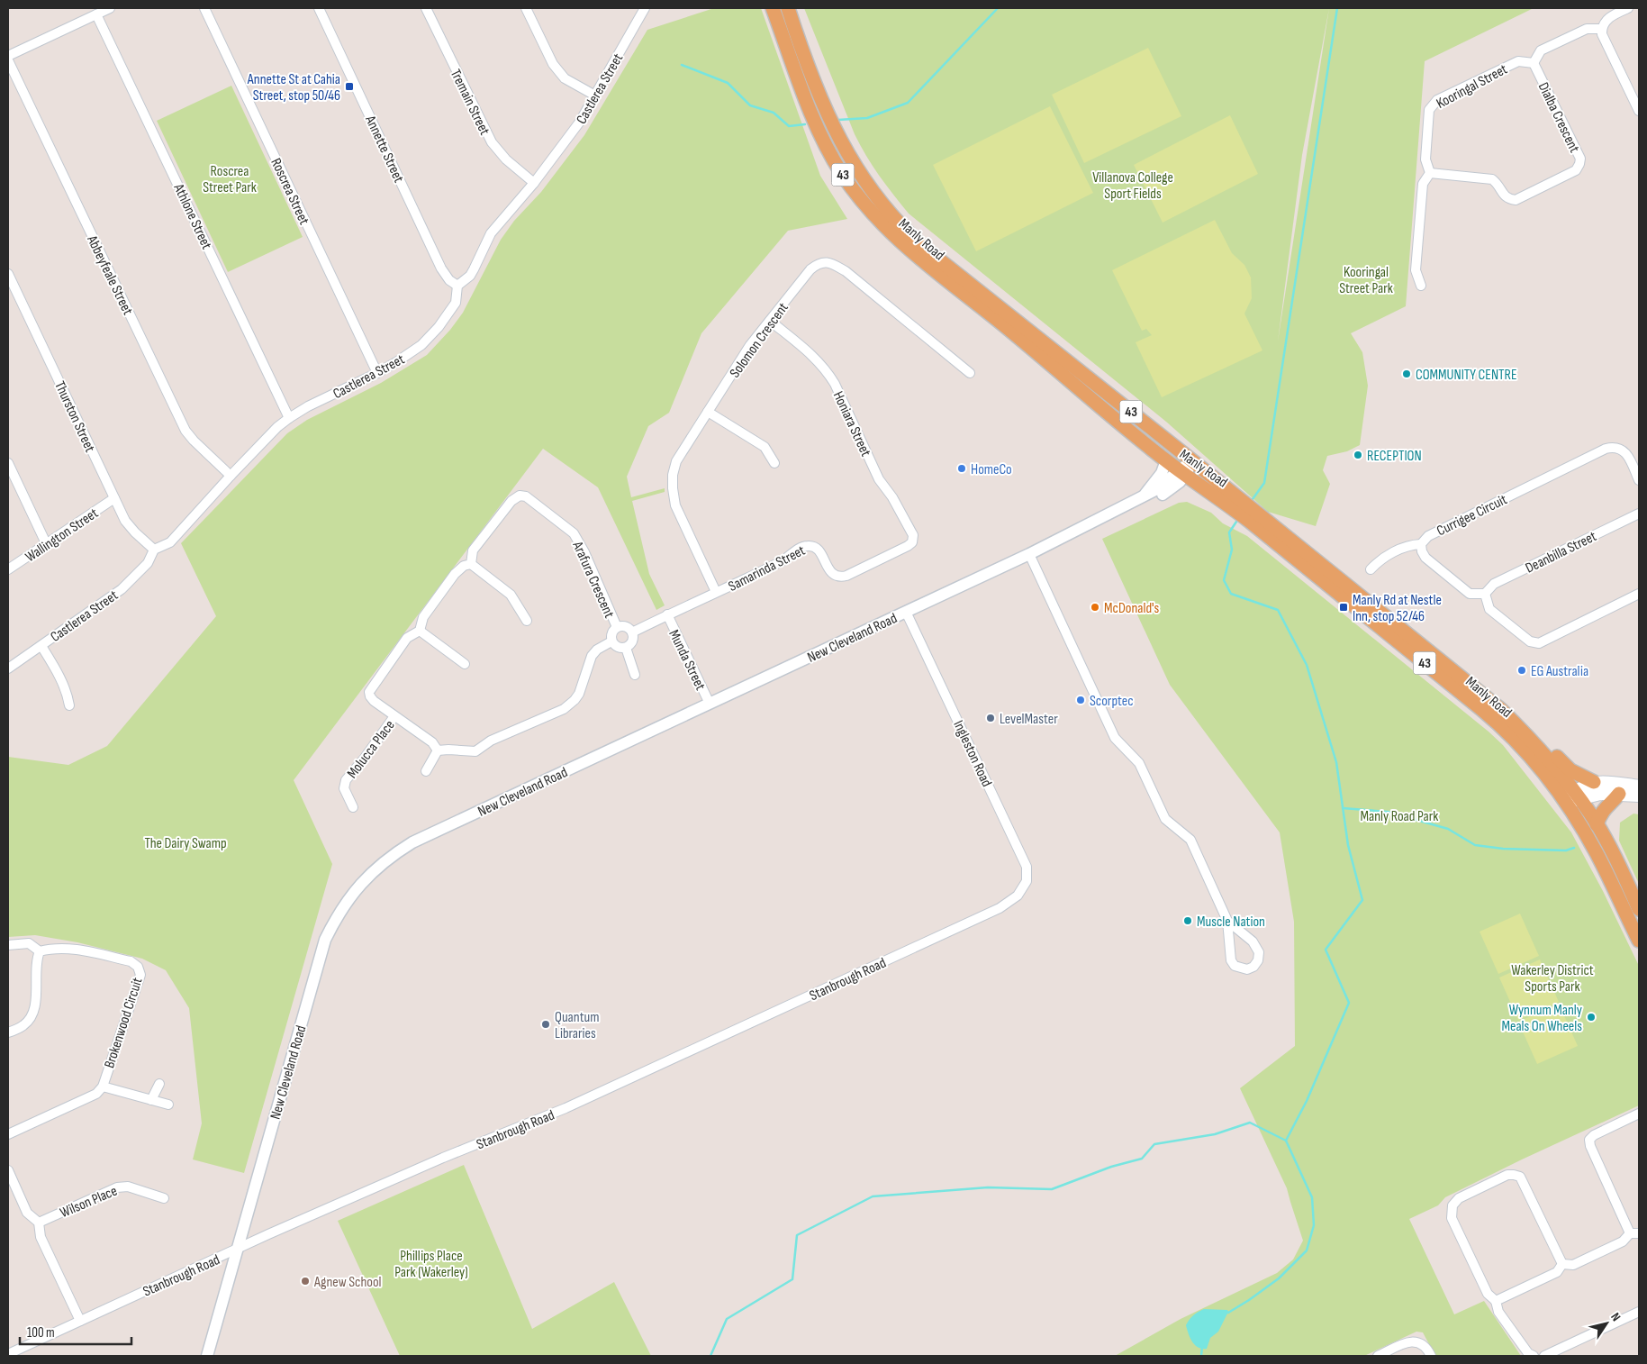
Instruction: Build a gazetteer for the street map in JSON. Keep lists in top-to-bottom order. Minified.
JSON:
{"streets":{"main road":["43","Manly Road"],"street":["Kooringal Street","Castlerea Street","Tremain Street","Dialba Crescent","Annette Street","Roscrea Street","Athlone Street","Abbeyfeale Street","Solomon Crescent","Thurston Street","Honiara Street","Currigee Circuit","Wallington Street","Deanbilla Street","Samarinda Street","Arafura Crescent","New Cleveland Road","Munda Street","Molucca Place","Ingleston Road","Stanbrough Road","Brokenwood Circuit","Wilson Place"]},"crossings":[["Kooringal Street","Dialba Crescent"],["Castlerea Street","Tremain Street"],["Castlerea Street","Annette Street"],["Castlerea Street","Roscrea Street"],["Castlerea Street","Athlone Street"],["Castlerea Street","Abbeyfeale Street"],["Castlerea Street","Thurston Street"],["Manly Road","New Cleveland Road"],["Solomon Crescent","Honiara Street"],["Solomon Crescent","Samarinda Street"],["Thurston Street","Wallington Street"],["Honiara Street","Samarinda Street"],["Currigee Circuit","Deanbilla Street"],["Samarinda Street","Arafura Crescent"],["Samarinda Street","Munda Street"],["New Cleveland Road","Munda Street"],["New Cleveland Road","Ingleston Road"],["New Cleveland Road","Stanbrough Road"],["Ingleston Road","Stanbrough Road"]],"parks":["Roscrea Street Park","Villanova College Sport Fields","Kooringal Street Park","Manly Road Park","The Dairy Swamp","Wakerley District Sports Park","Phillips Place Park (Wakerley)"],"places":{"transit":["Annette St at Cahia Street, stop 50/46","Manly Rd at Nestle Inn, stop 52/46"],"other":["COMMUNITY CENTRE","RECEPTION","HomeCo","McDonald's","EG Australia","Scorptec","LevelMaster","Muscle Nation","Wynnum Manly Meals On Wheels","Quantum Libraries","Agnew School"]},"scale_bar":"100 m","north":"top right"}
